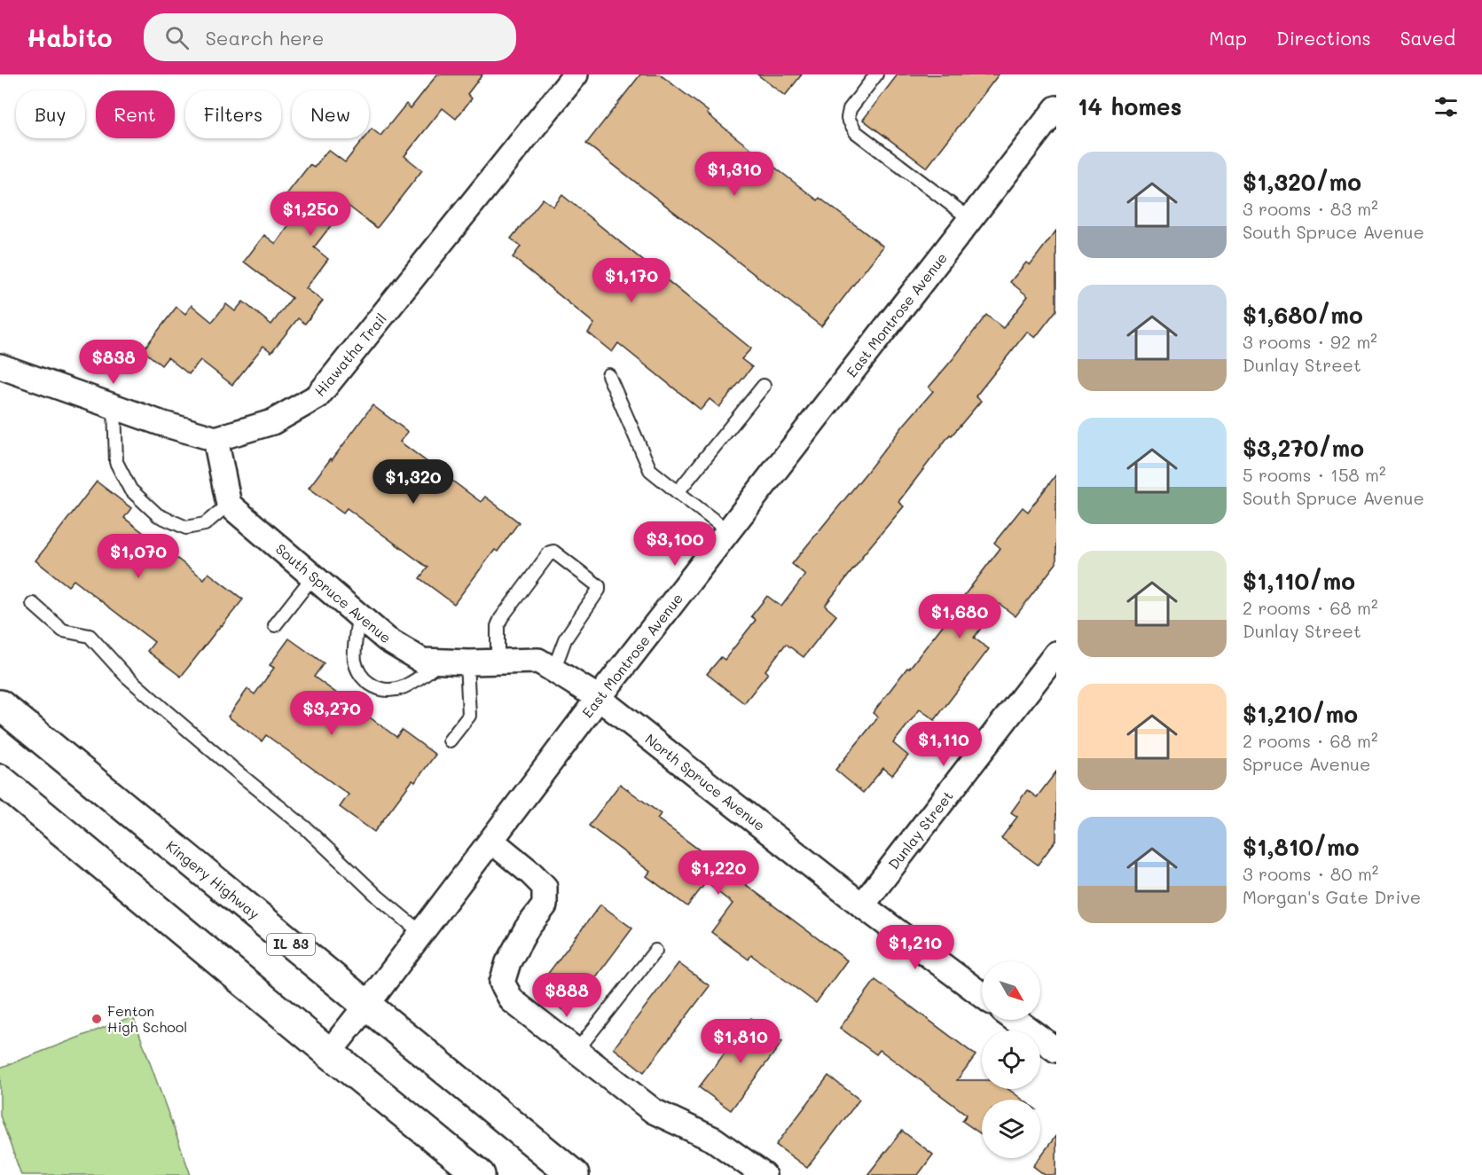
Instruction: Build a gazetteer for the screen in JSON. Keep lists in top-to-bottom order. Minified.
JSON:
{"streets":{"highway":["Kingery Highway","IL 83"],"street":["East Montrose Avenue","Hiawatha Trail","South Spruce Avenue","North Spruce Avenue","Dunlay Street"]},"crossings":[["East Montrose Avenue","South Spruce Avenue"],["East Montrose Avenue","North Spruce Avenue"],["East Montrose Avenue","Kingery Highway"],["South Spruce Avenue","North Spruce Avenue"],["North Spruce Avenue","Dunlay Street"]],"places":["Fenton High School"],"north":"bottom right","page":{"header":"Habito","search":"Search here","nav":["Map","Directions","Saved"],"heading":"14 homes","chip":["Buy","Rent","Filters","New"],"list":[{"name":"$1,320/mo","note":"3 rooms · 83 m² · South Spruce Avenue"},{"name":"$1,680/mo","note":"3 rooms · 92 m² · Dunlay Street"},{"name":"$3,270/mo","note":"5 rooms · 158 m² · South Spruce Avenue"},{"name":"$1,110/mo","note":"2 rooms · 68 m² · Dunlay Street"},{"name":"$1,210/mo","note":"2 rooms · 68 m² · Spruce Avenue"},{"name":"$1,810/mo","note":"3 rooms · 80 m² · Morgan's Gate Drive"}],"price":["$1,310","$1,250","$1,170","$838","$1,320","$3,100","$1,070","$1,680","$3,270","$1,110","$1,220","$1,210","$888","$1,810"]}}
